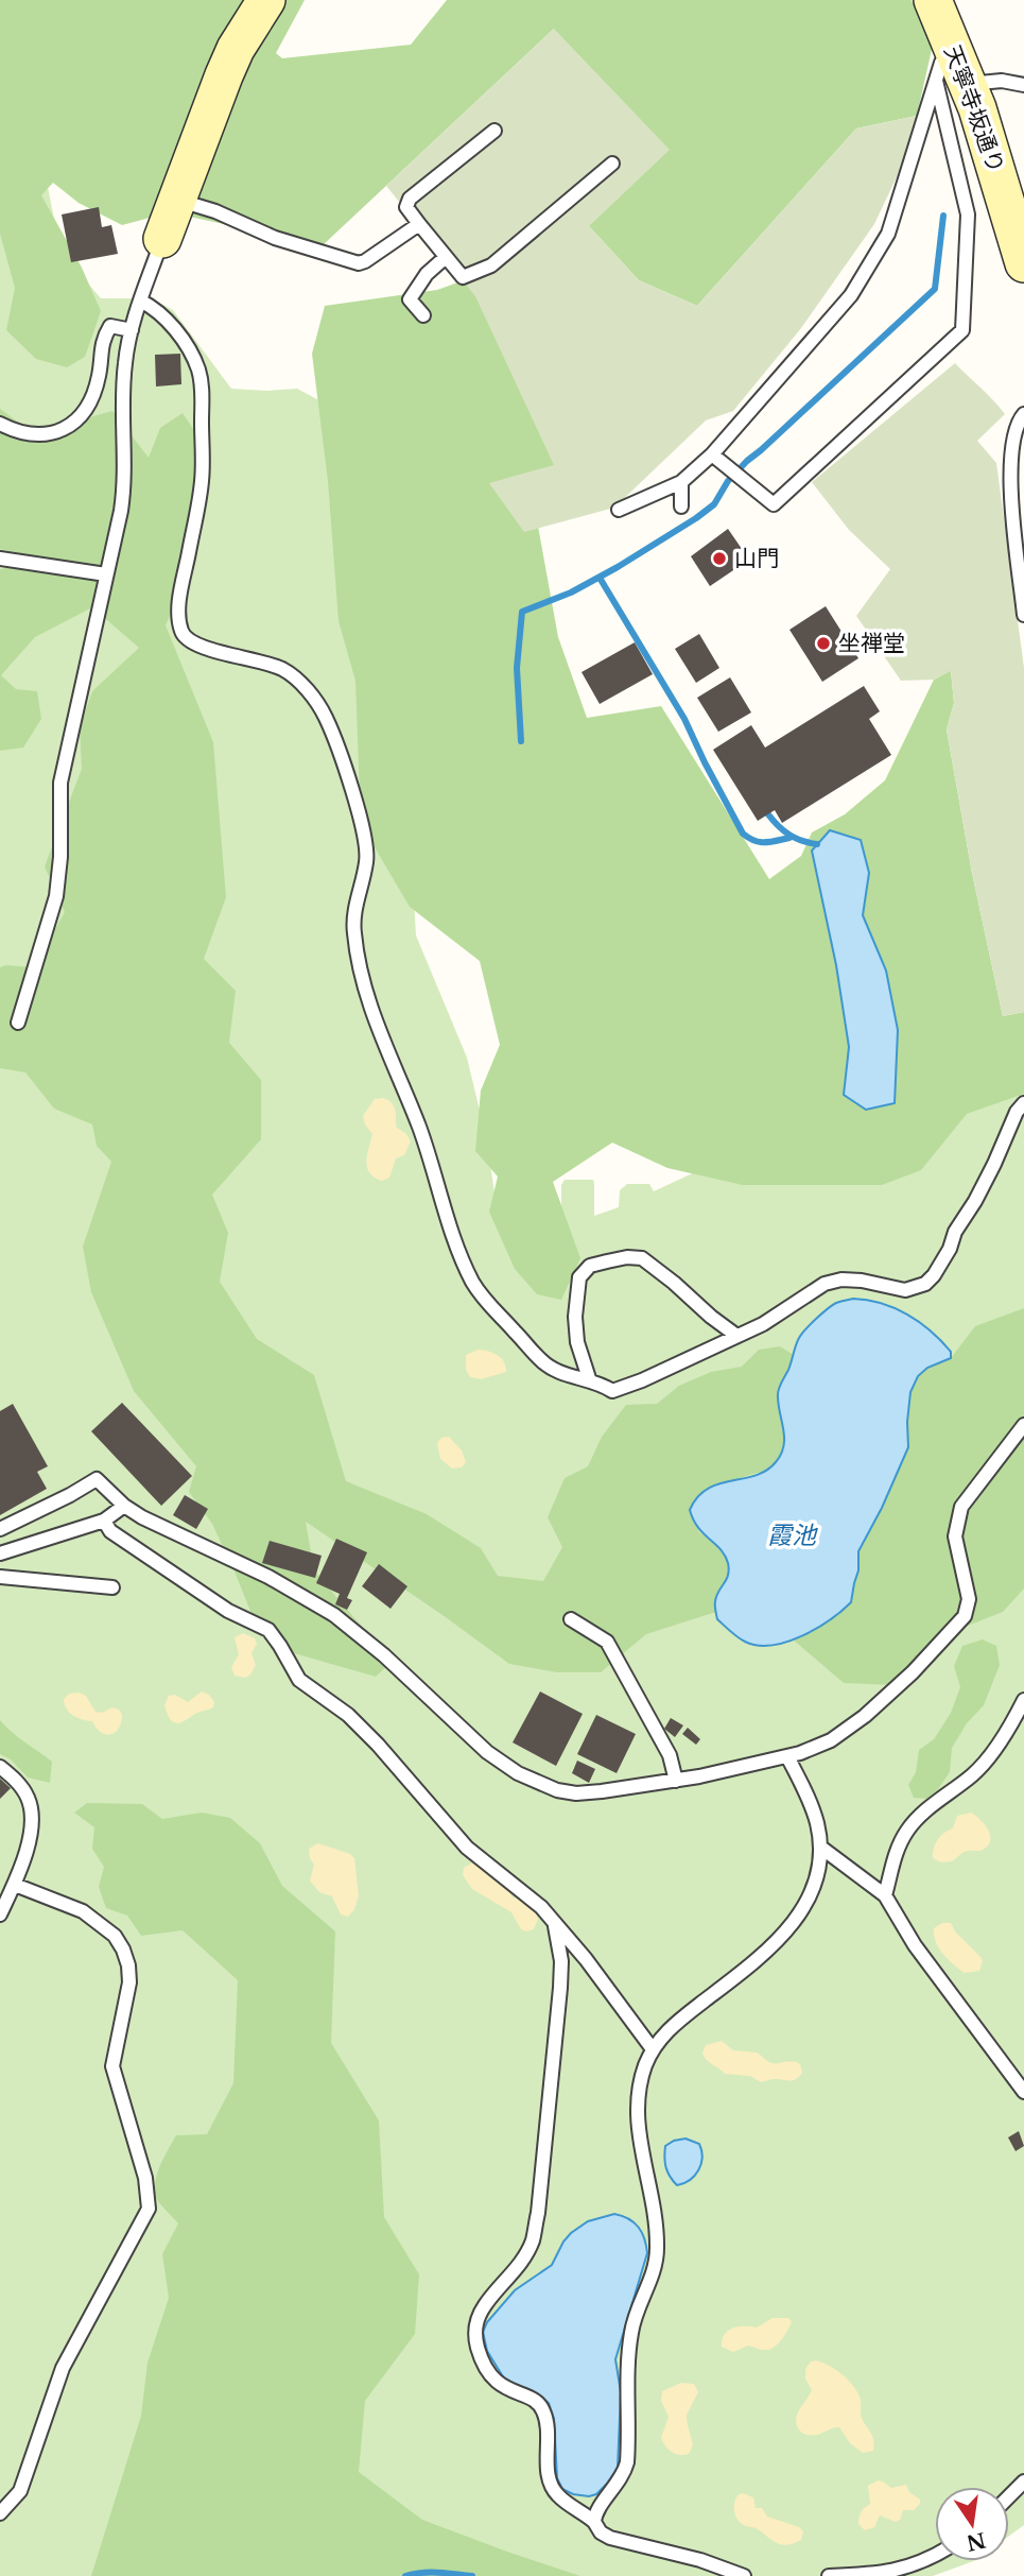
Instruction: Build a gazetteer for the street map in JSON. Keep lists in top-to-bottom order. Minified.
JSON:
{"streets":{"street":["天寧寺坂通り"]},"water":["霞池"],"places":["山門","坐禅堂"],"north":"bottom"}
